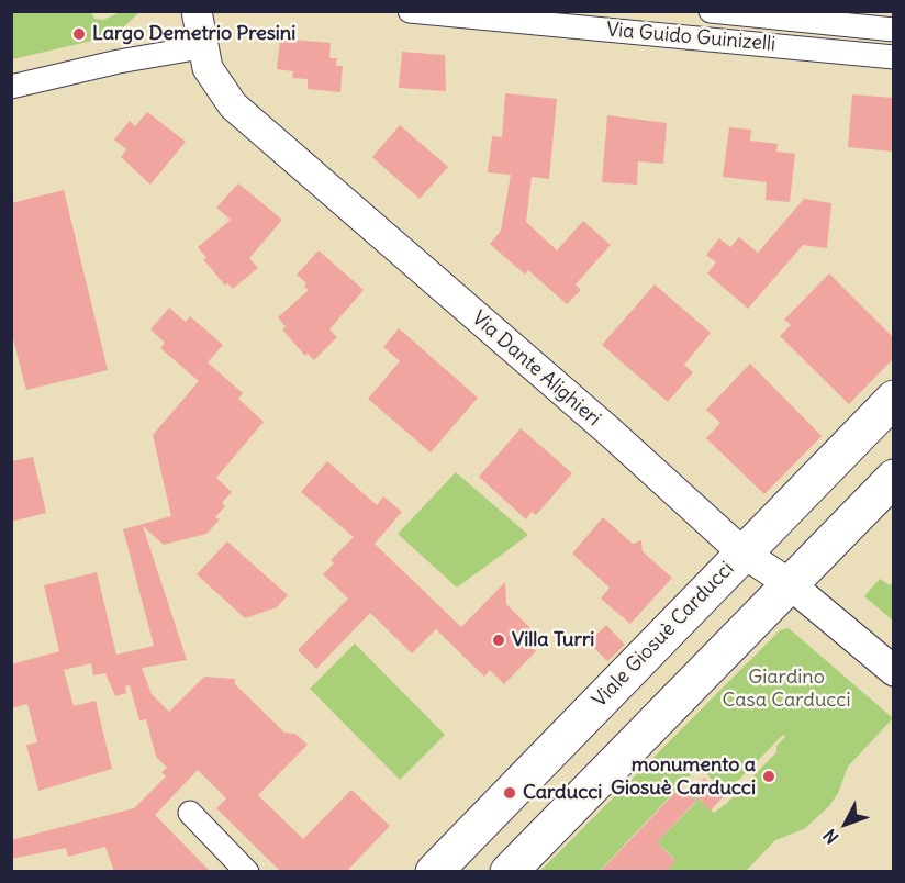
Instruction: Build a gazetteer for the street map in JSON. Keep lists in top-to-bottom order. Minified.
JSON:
{"streets":{"main road":["Viale Giosuè Carducci"],"street":["Via Guido Guinizelli","Via Dante Alighieri"]},"crossings":[["Via Dante Alighieri","Viale Giosuè Carducci"]],"parks":["Giardino Casa Carducci"],"places":["Largo Demetrio Presini","Villa Turri","monumento a Giosuè Carducci","Carducci"],"north":"bottom left"}
